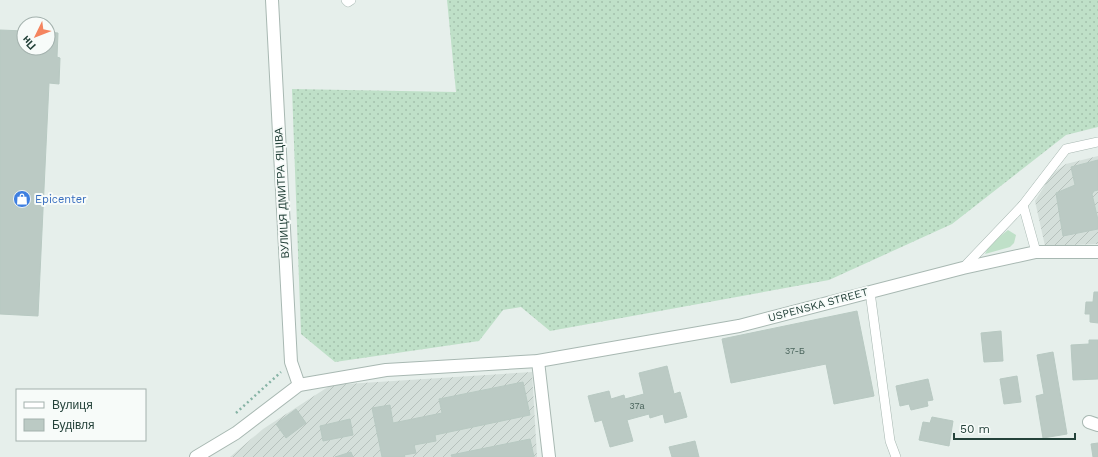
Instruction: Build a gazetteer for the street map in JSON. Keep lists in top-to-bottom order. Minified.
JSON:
{"streets":{"street":["ВУЛИЦЯ ДМИТРА ЯЦІВА","USPENSKA STREET"]},"crossings":[["ВУЛИЦЯ ДМИТРА ЯЦІВА","USPENSKA STREET"]],"places":{"shop":["Epicenter"]},"house_numbers":["37-Б","37а"],"legend":["Вулиця","Будівля"],"scale_bar":"50 m","north":"bottom left"}
